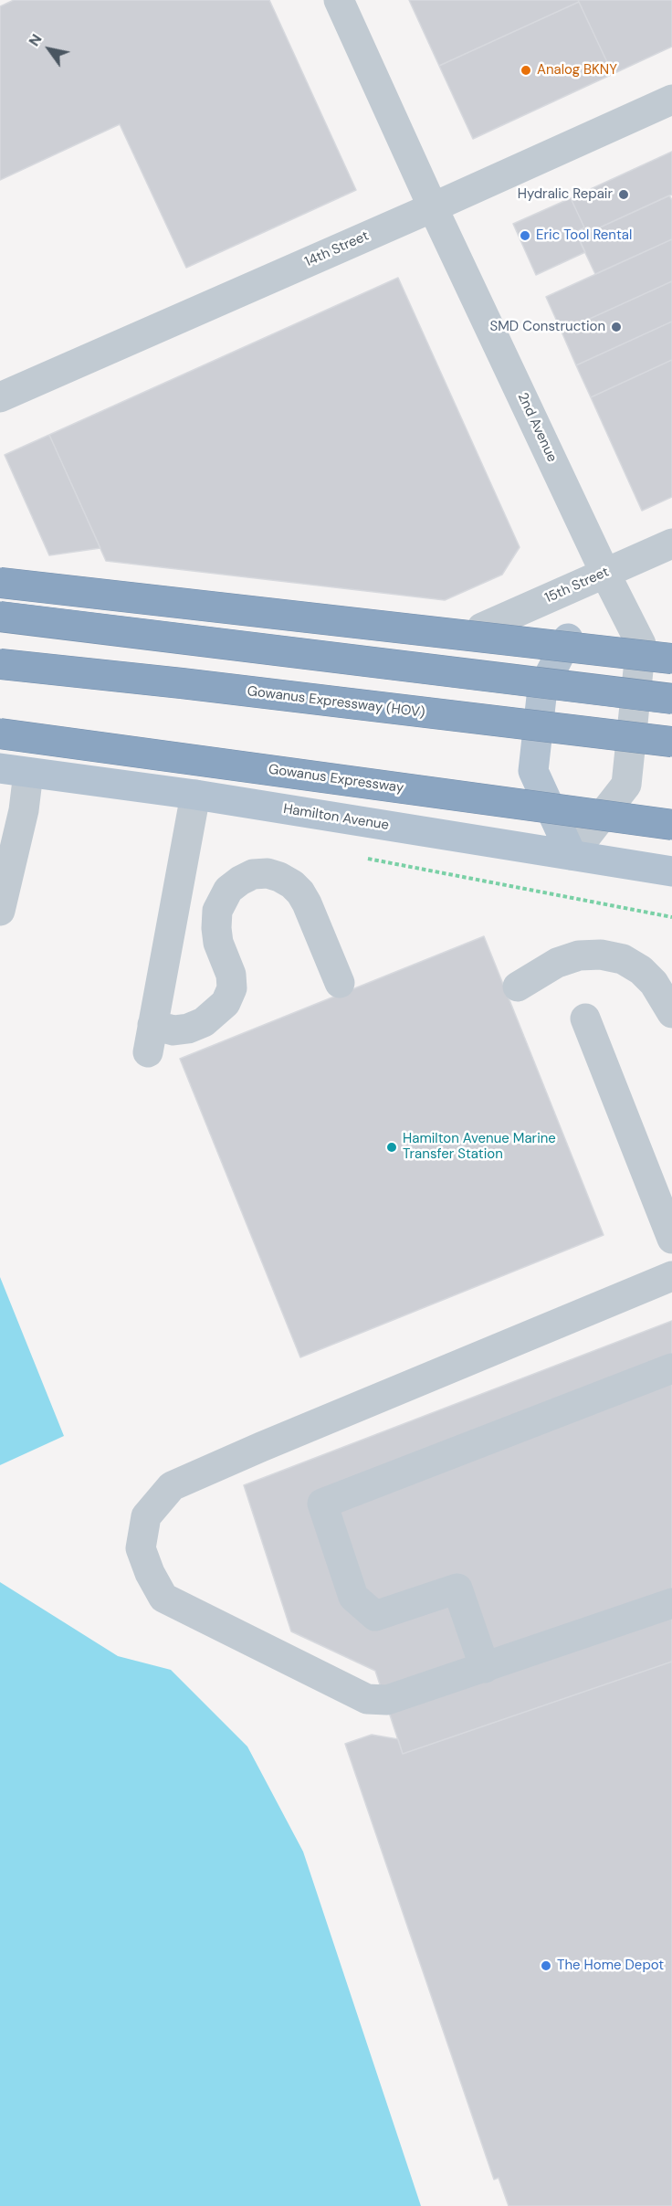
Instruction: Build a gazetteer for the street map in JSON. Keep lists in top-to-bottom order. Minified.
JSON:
{"streets":{"highway":["Gowanus Expressway (HOV)","Gowanus Expressway"],"main road":["Hamilton Avenue"],"street":["14th Street","2nd Avenue","15th Street"]},"crossings":[["14th Street","2nd Avenue"],["2nd Avenue","15th Street"]],"places":["Analog BKNY","Hydralic Repair","Eric Tool Rental","SMD Construction","Hamilton Avenue Marine Transfer Station","The Home Depot"],"north":"top left"}
